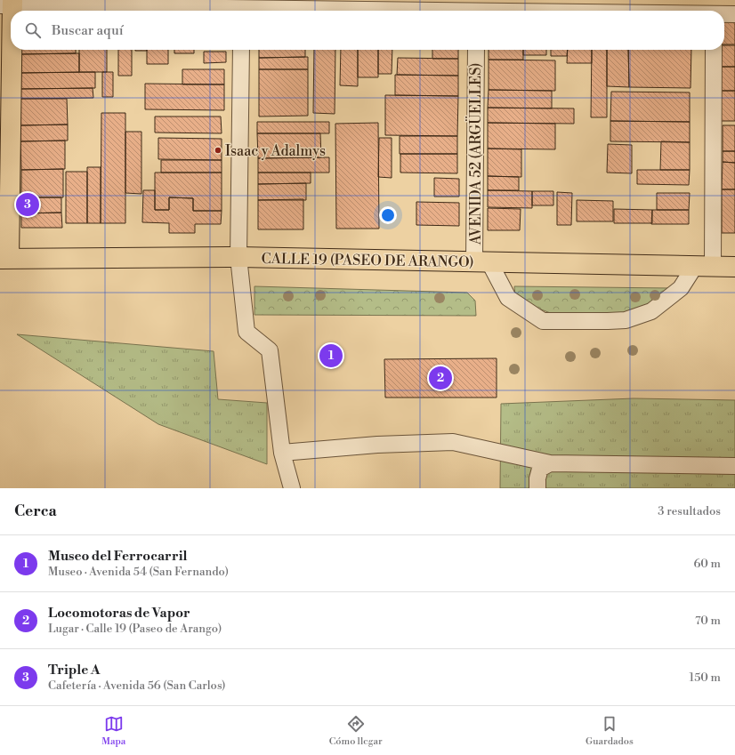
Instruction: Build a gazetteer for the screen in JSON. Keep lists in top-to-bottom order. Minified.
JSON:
{"streets":{"main road":["CALLE 19 (PASEO DE ARANGO)"],"street":["AVENIDA 52 (ARGÜELLES)"]},"crossings":[["AVENIDA 52 (ARGÜELLES)","CALLE 19 (PASEO DE ARANGO)"]],"places":["Isaac y Adalmys"],"page":{"search":"Buscar aquí","pins":["3","1","2"],"heading":["Cerca","3 resultados"],"list":[{"mark":"1","name":"Museo del Ferrocarril","note":"Museo · Avenida 54 (San Fernando)","value":"60 m"},{"mark":"2","name":"Locomotoras de Vapor","note":"Lugar · Calle 19 (Paseo de Arango)","value":"70 m"},{"mark":"3","name":"Triple A","note":"Cafetería · Avenida 56 (San Carlos)","value":"150 m"}],"nav":["Mapa","Cómo llegar","Guardados"]}}
